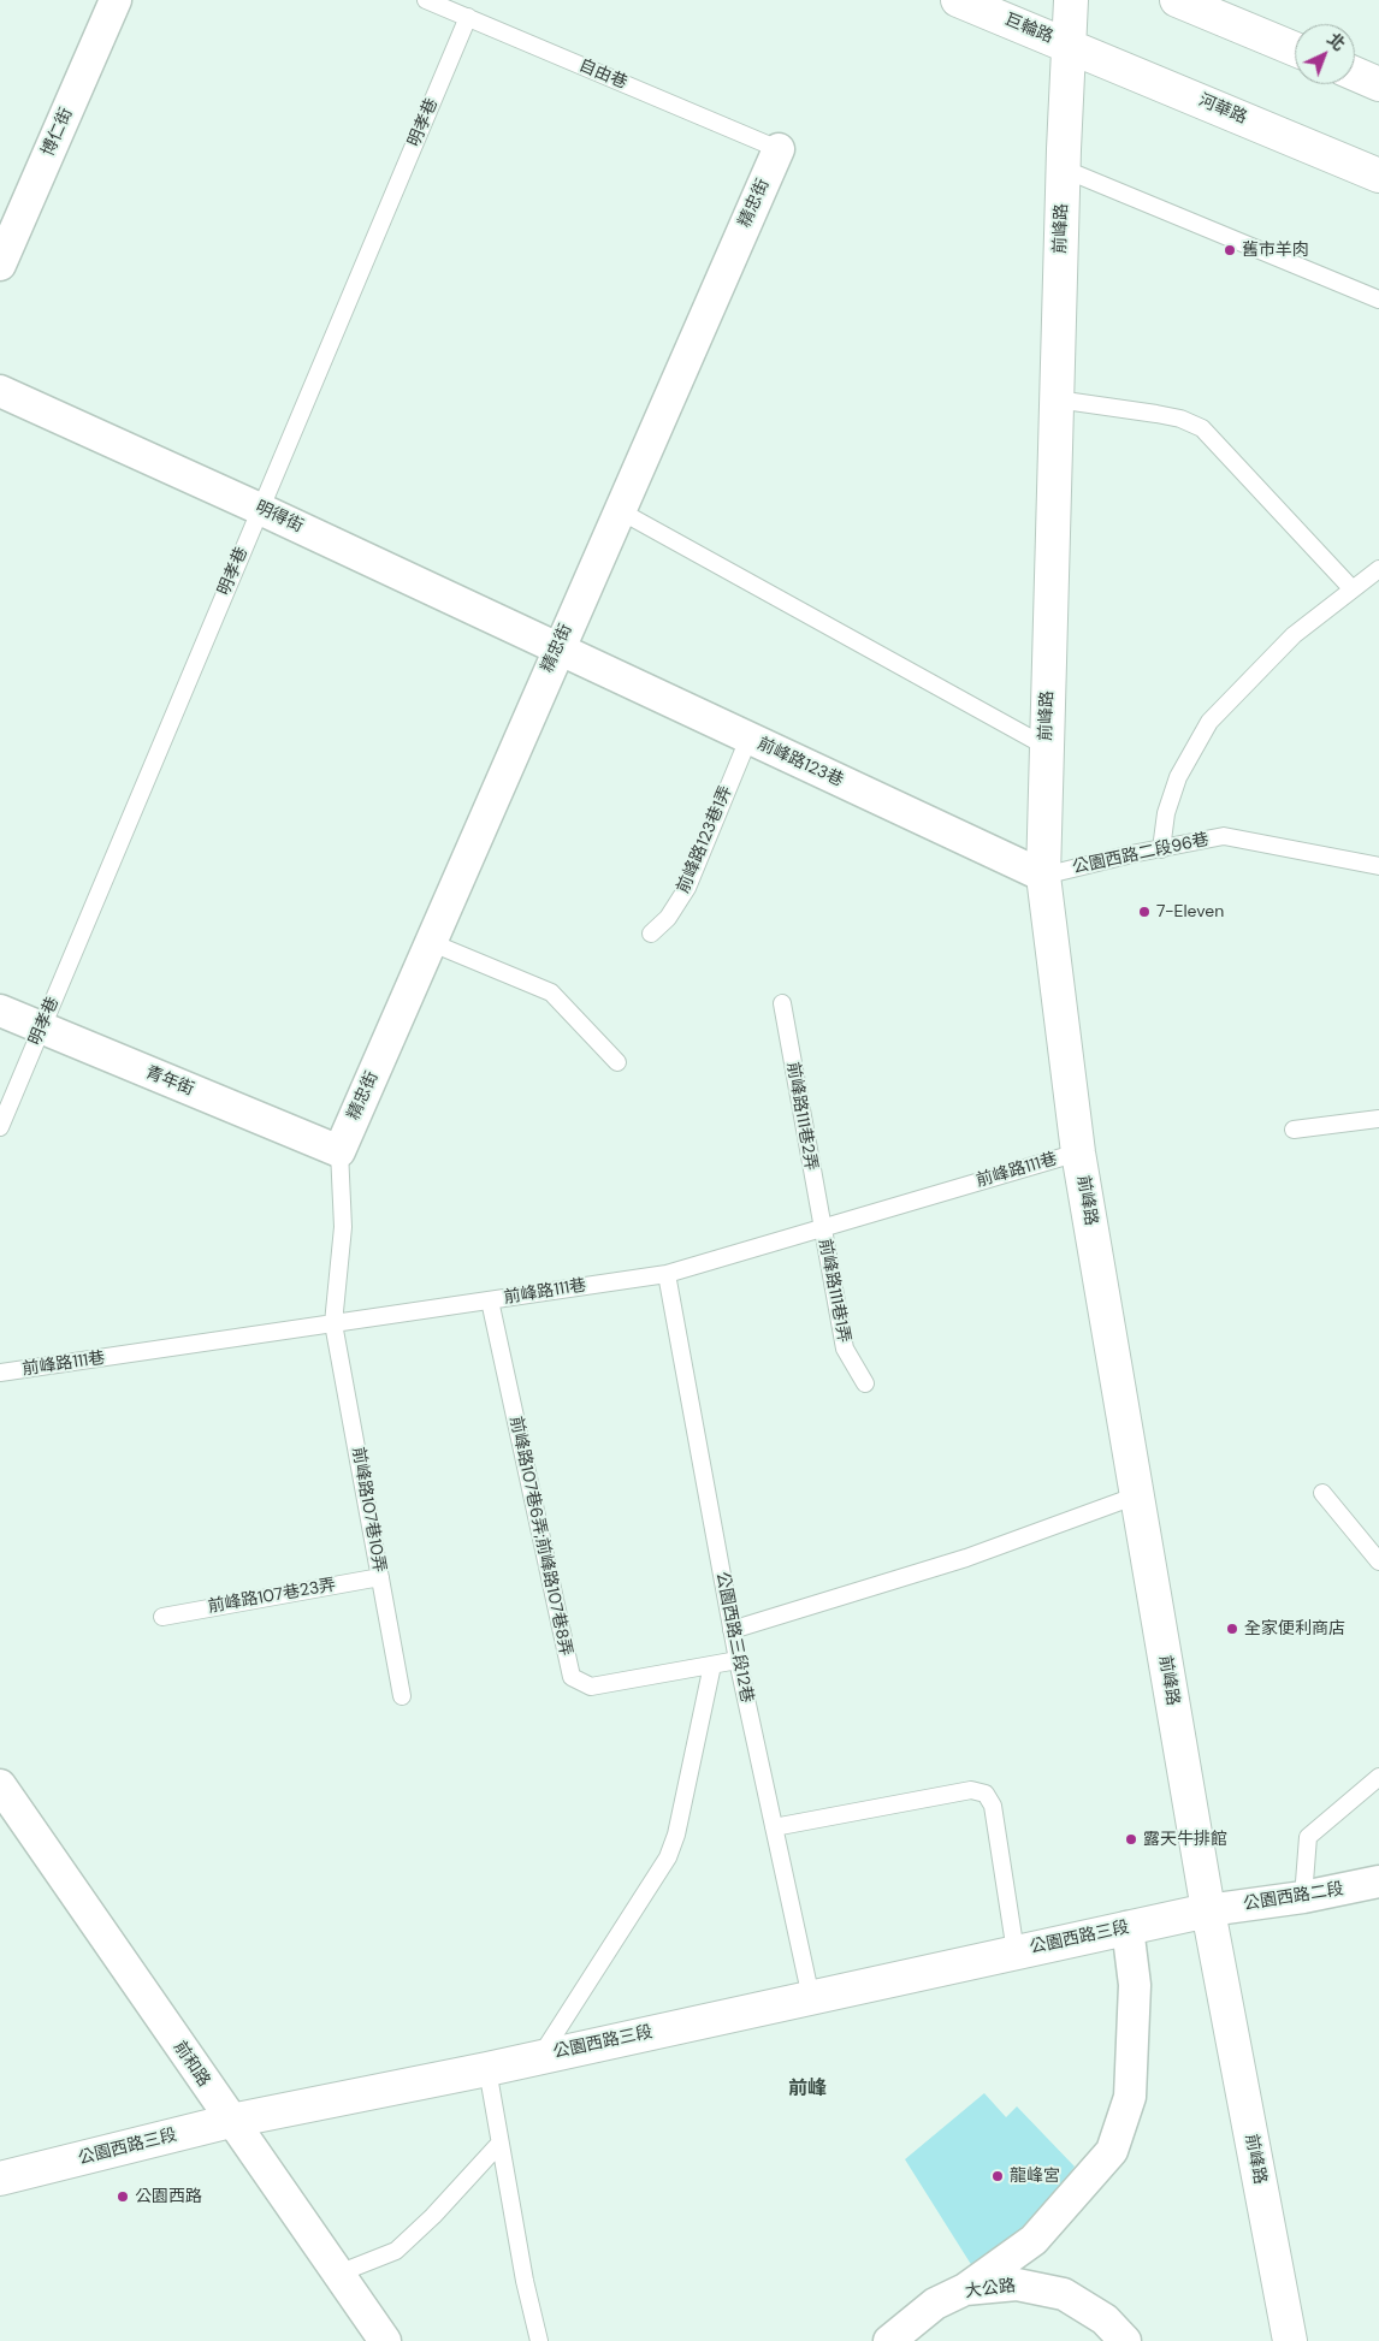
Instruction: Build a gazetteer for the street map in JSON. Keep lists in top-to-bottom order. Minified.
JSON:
{"streets":{"main road":["巨輪路","河華路","前峰路","公園西路三段"],"street":["博仁街","精忠街","明得街","前峰路123巷","青年街","公園西路二段","前和路","大公路"],"lane":["自由巷","明孝巷","前峰路123巷1弄","公園西路二段96巷","前峰路111巷2弄","前峰路111巷","前峰路111巷1弄","前峰路107巷10弄","前峰路107巷6弄;前峰路107巷8弄","前峰路107巷23弄","公園西路三段12巷"]},"crossings":[["巨輪路","河華路"],["巨輪路","前峰路"],["自由巷","明孝巷"],["自由巷","精忠街"],["河華路","前峰路"],["明孝巷","明得街"],["明孝巷","青年街"],["精忠街","明得街"],["精忠街","前峰路123巷"],["精忠街","青年街"],["精忠街","前峰路107巷10弄"],["前峰路","前峰路123巷"],["前峰路","公園西路二段96巷"],["前峰路","前峰路111巷"],["前峰路","公園西路二段"],["前峰路","公園西路三段"],["明得街","前峰路123巷"],["前峰路123巷","前峰路123巷1弄"],["前峰路123巷","公園西路二段96巷"],["青年街","前峰路107巷10弄"],["前峰路111巷2弄","前峰路111巷"],["前峰路111巷2弄","前峰路111巷1弄"],["前峰路111巷","前峰路111巷1弄"],["前峰路111巷","前峰路107巷10弄"],["前峰路111巷","前峰路107巷6弄;前峰路107巷8弄"],["前峰路111巷","公園西路三段12巷"],["前峰路107巷10弄","前峰路107巷23弄"],["前峰路107巷6弄;前峰路107巷8弄","公園西路三段12巷"],["公園西路三段12巷","公園西路三段"],["公園西路二段","公園西路三段"],["公園西路三段","前和路"]],"districts":["前峰"],"places":["舊市羊肉","7-Eleven","全家便利商店","露天牛排館","龍峰宮","公園西路"],"north":"top right"}
